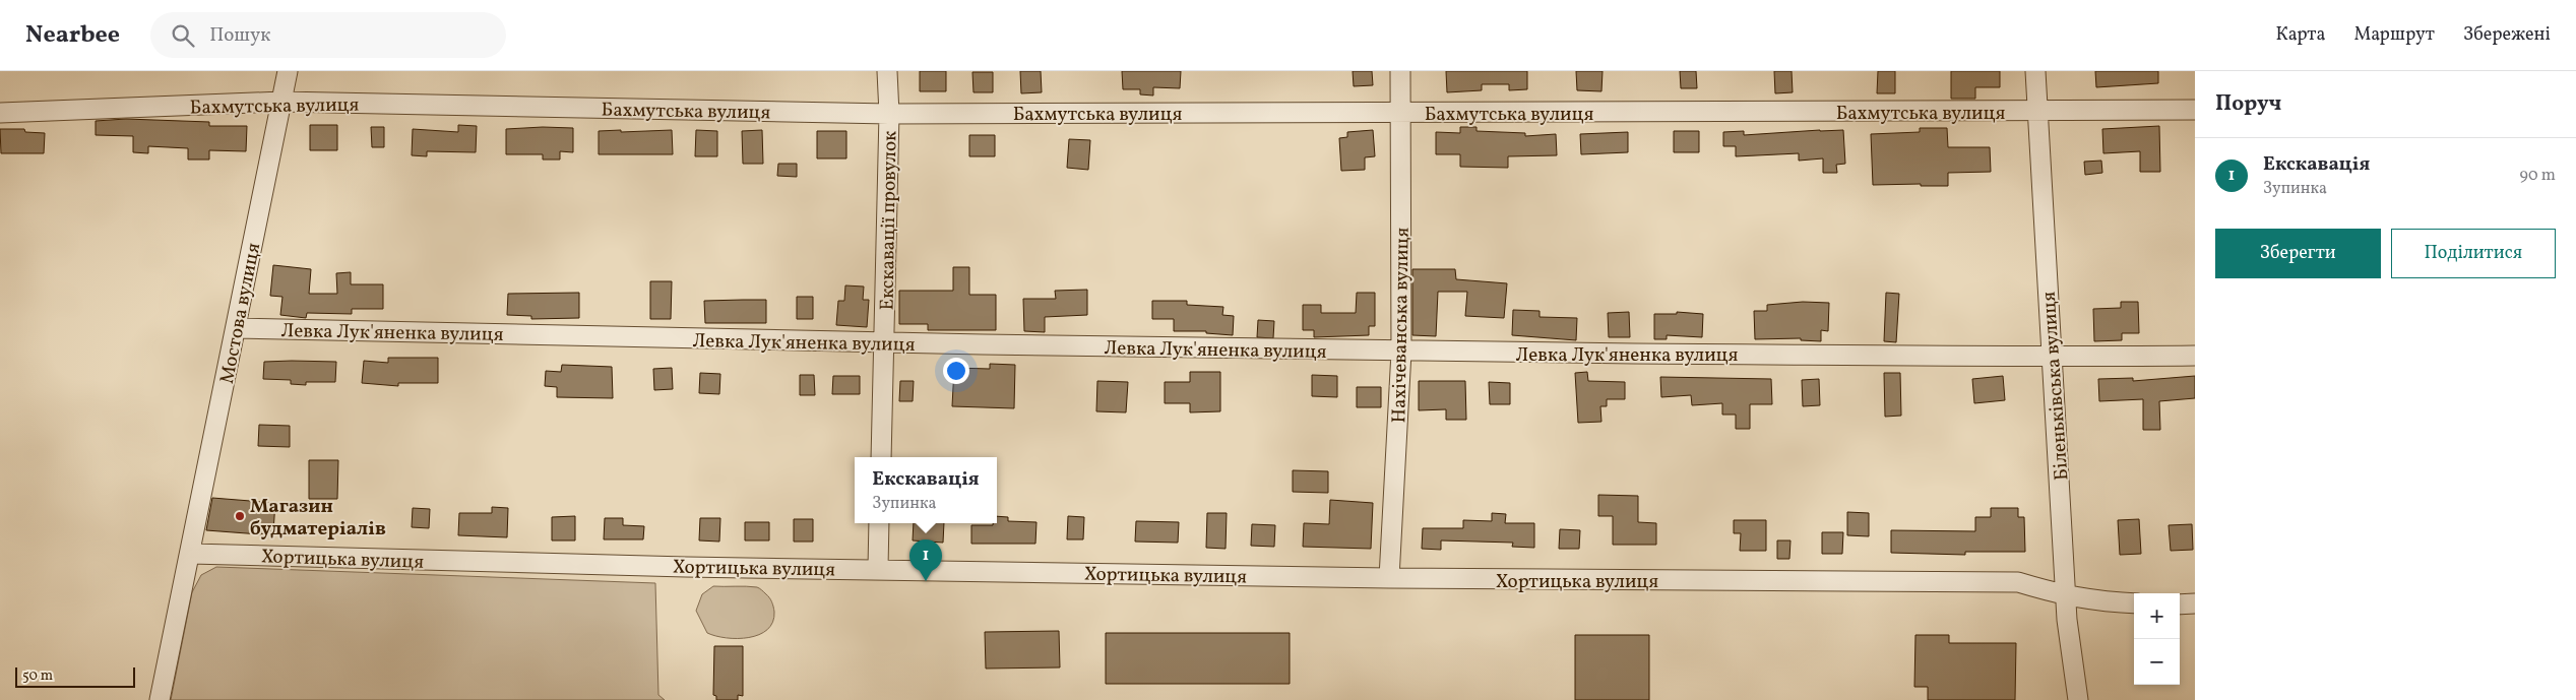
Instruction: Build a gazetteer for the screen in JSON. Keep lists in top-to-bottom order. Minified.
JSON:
{"streets":{"street":["Бахмутська вулиця","Екскавації провулок","Мостова вулиця","Нахічеванська вулиця","Левка Лук'яненка вулиця","Біленьківська вулиця","Хортицька вулиця"]},"crossings":[["Бахмутська вулиця","Екскавації провулок"],["Бахмутська вулиця","Мостова вулиця"],["Бахмутська вулиця","Нахічеванська вулиця"],["Бахмутська вулиця","Біленьківська вулиця"],["Екскавації провулок","Левка Лук'яненка вулиця"],["Мостова вулиця","Левка Лук'яненка вулиця"],["Мостова вулиця","Хортицька вулиця"],["Нахічеванська вулиця","Левка Лук'яненка вулиця"],["Нахічеванська вулиця","Хортицька вулиця"],["Левка Лук'яненка вулиця","Біленьківська вулиця"],["Біленьківська вулиця","Хортицька вулиця"]],"places":["Магазин будматеріалів"],"scale_bar":"50 m","page":{"header":"Nearbee","search":"Пошук","nav":["Карта","Маршрут","Збережені"],"heading":"Поруч","list":[{"mark":"1","name":"Екскавація","note":"Зупинка","value":"90 m"}],"buttons":["Зберегти","Поділитися"],"popup":["Екскавація","Зупинка"],"pins":"1","map_buttons":["+","−"],"scale":"50 m"}}
